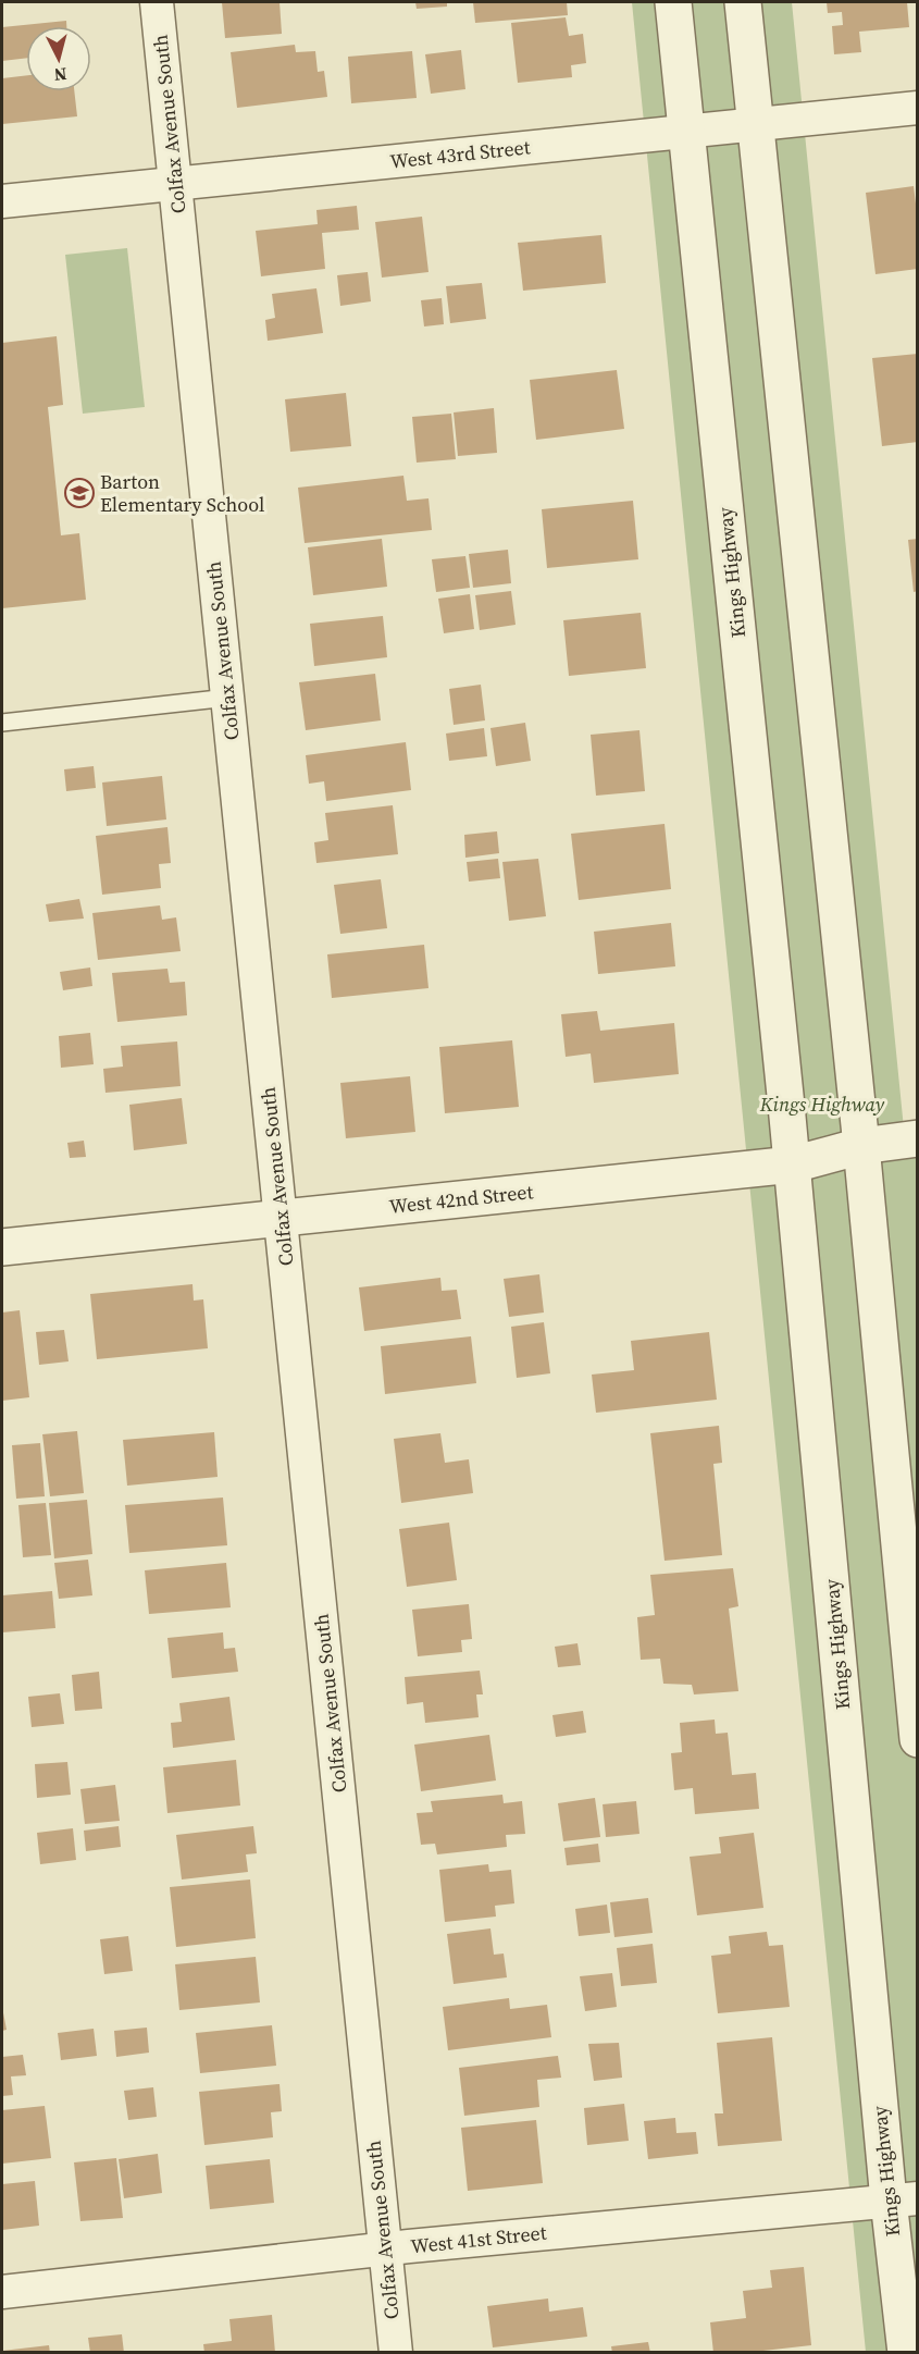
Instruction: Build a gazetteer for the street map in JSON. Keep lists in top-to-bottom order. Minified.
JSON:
{"streets":{"street":["Colfax Avenue South","West 43rd Street","Kings Highway","West 42nd Street","West 41st Street"]},"crossings":[["Colfax Avenue South","West 43rd Street"],["Colfax Avenue South","West 42nd Street"],["Colfax Avenue South","West 41st Street"],["West 43rd Street","Kings Highway"],["Kings Highway","West 42nd Street"],["Kings Highway","West 41st Street"]],"parks":["Kings Highway"],"places":{"school or university":["Barton Elementary School"]},"north":"bottom"}
